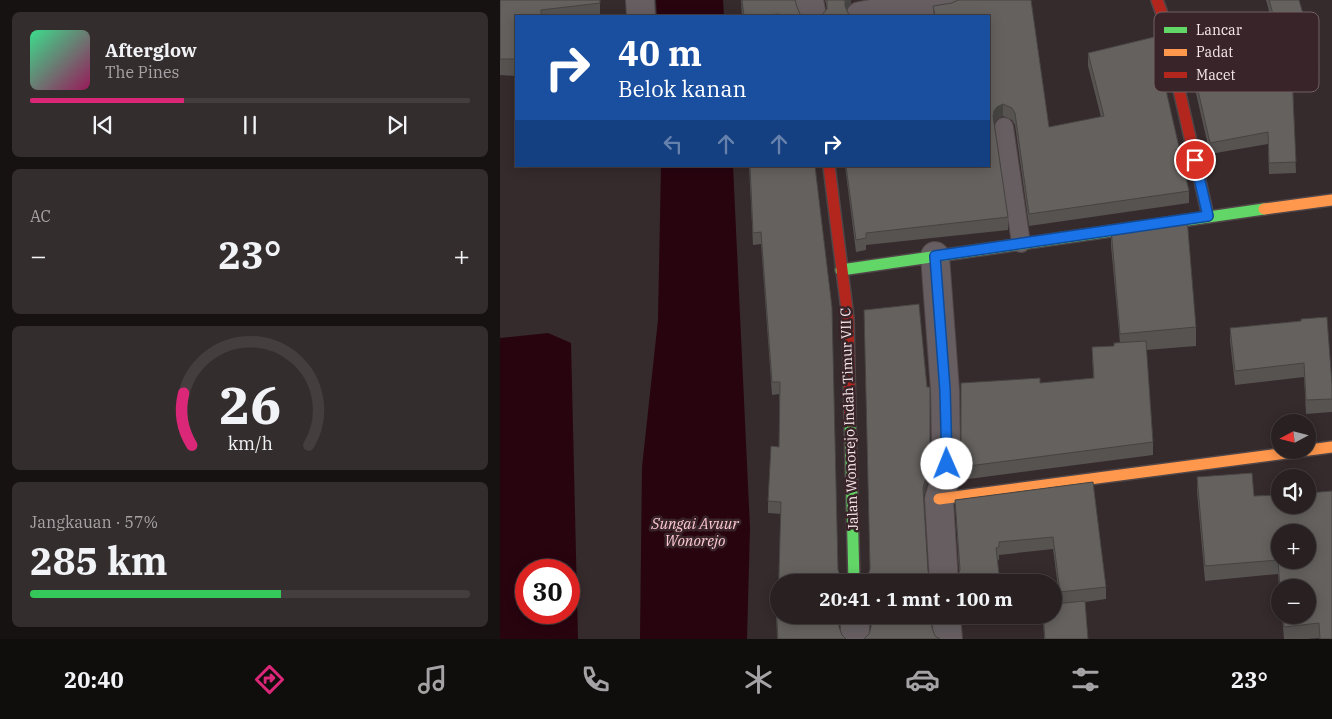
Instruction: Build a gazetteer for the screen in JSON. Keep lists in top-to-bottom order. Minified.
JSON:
{"streets":{"street":["Jalan Wonorejo Indah Timur VII C"]},"water":["Sungai Avuur Wonorejo"],"legend":["Lancar","Padat","Macet"],"north":"left","page":{"turn":["40 m","Belok kanan"],"song":["Afterglow","The Pines"],"tile":["AC",["Jangkauan · 57%","285 km"]],"heat":["−","23°","+"],"map_buttons":["+","−"],"limit":"30","trip":"20:41 · 1 mnt · 100 m","tabs":["20:40","23°"],"gauge":["26","km/h"]}}
